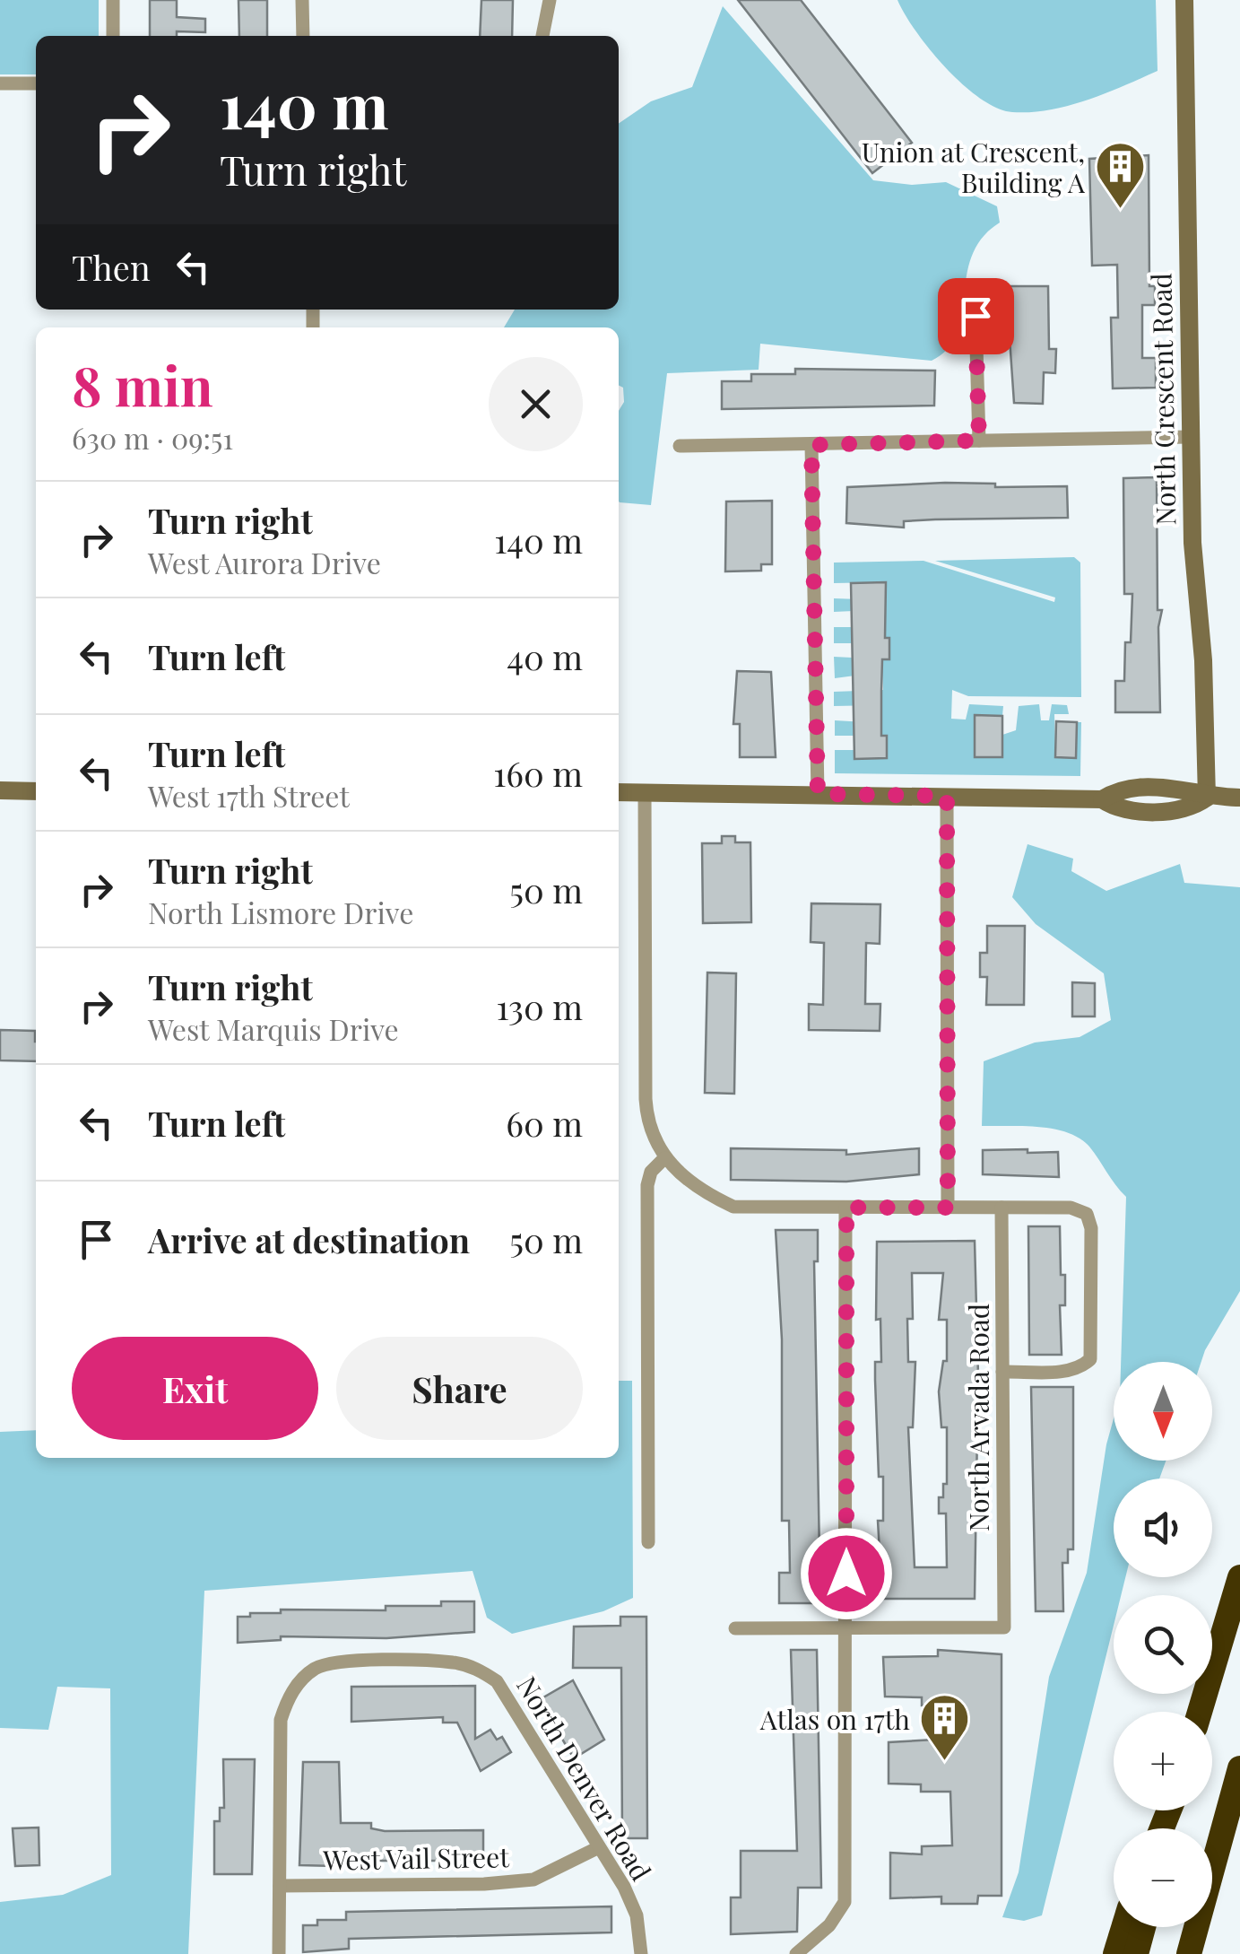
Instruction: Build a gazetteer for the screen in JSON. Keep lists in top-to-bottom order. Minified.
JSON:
{"streets":{"street":["North Crescent Road","North Arvada Road","North Denver Road","West Vail Street"]},"crossings":[["North Denver Road","West Vail Street"]],"places":{"building":["Union at Crescent, Building A","Atlas on 17th"]},"north":"bottom","page":{"turn":["140 m","Turn right"],"then":"Then","heading":["8 min","630 m · 09:51"],"list":[{"name":"Turn right","note":"West Aurora Drive","value":"140 m"},{"name":"Turn left","value":"40 m"},{"name":"Turn left","note":"West 17th Street","value":"160 m"},{"name":"Turn right","note":"North Lismore Drive","value":"50 m"},{"name":"Turn right","note":"West Marquis Drive","value":"130 m"},{"name":"Turn left","value":"60 m"},{"name":"Arrive at destination","value":"50 m"}],"buttons":["Exit","Share"],"map_buttons":["+","−"]}}
